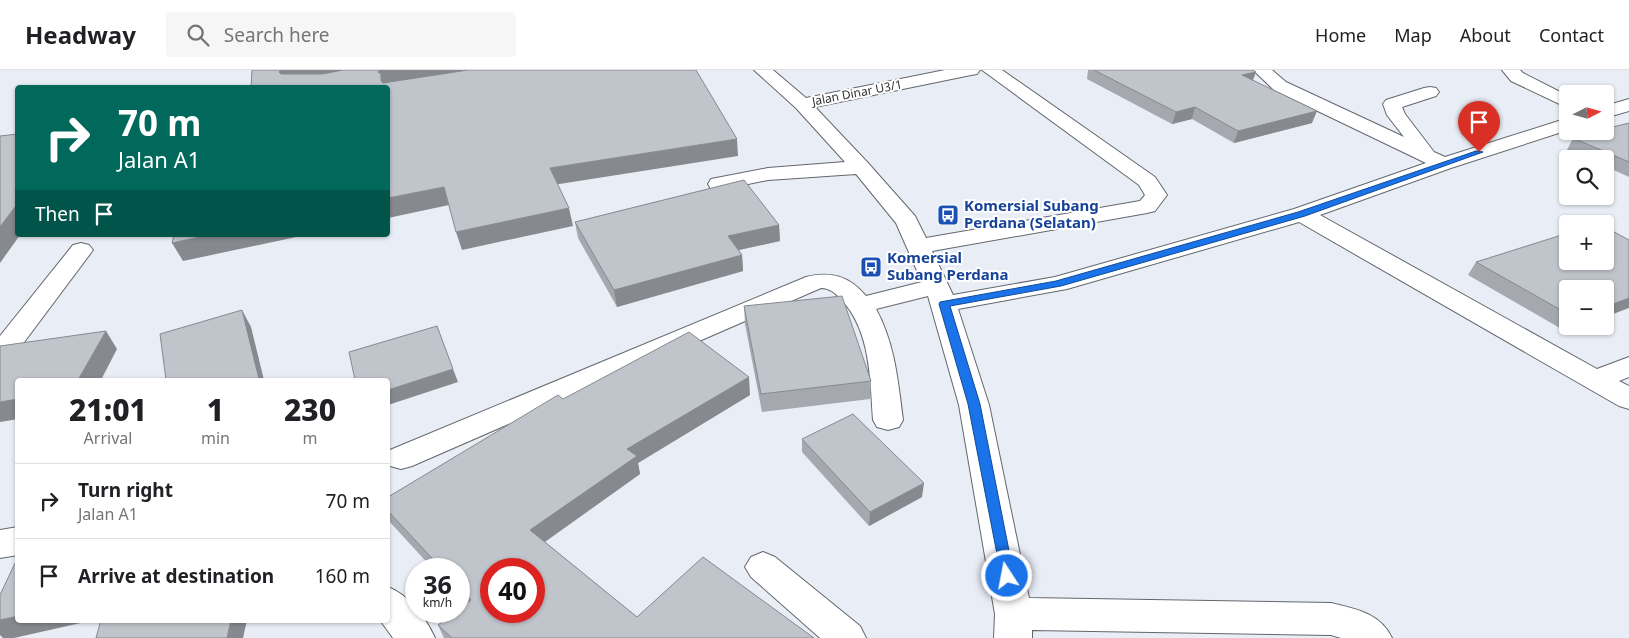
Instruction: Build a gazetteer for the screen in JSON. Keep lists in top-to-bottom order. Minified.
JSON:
{"streets":{"street":["Jalan Dinar U3/1"]},"places":{"bus stop":["Komersial Subang Perdana (Selatan)","Komersial Subang Perdana"]},"north":"right","page":{"header":"Headway","search":"Search here","nav":["Home","Map","About","Contact"],"map_buttons":["+","−"],"turn":["70 m","Jalan A1"],"then":"Then","eta":["21:01","Arrival","1","min","230","m"],"list":[{"name":"Turn right","note":"Jalan A1","value":"70 m"},{"name":"Arrive at destination","value":"160 m"}],"speed":"36 km/h","limit":"40"}}
